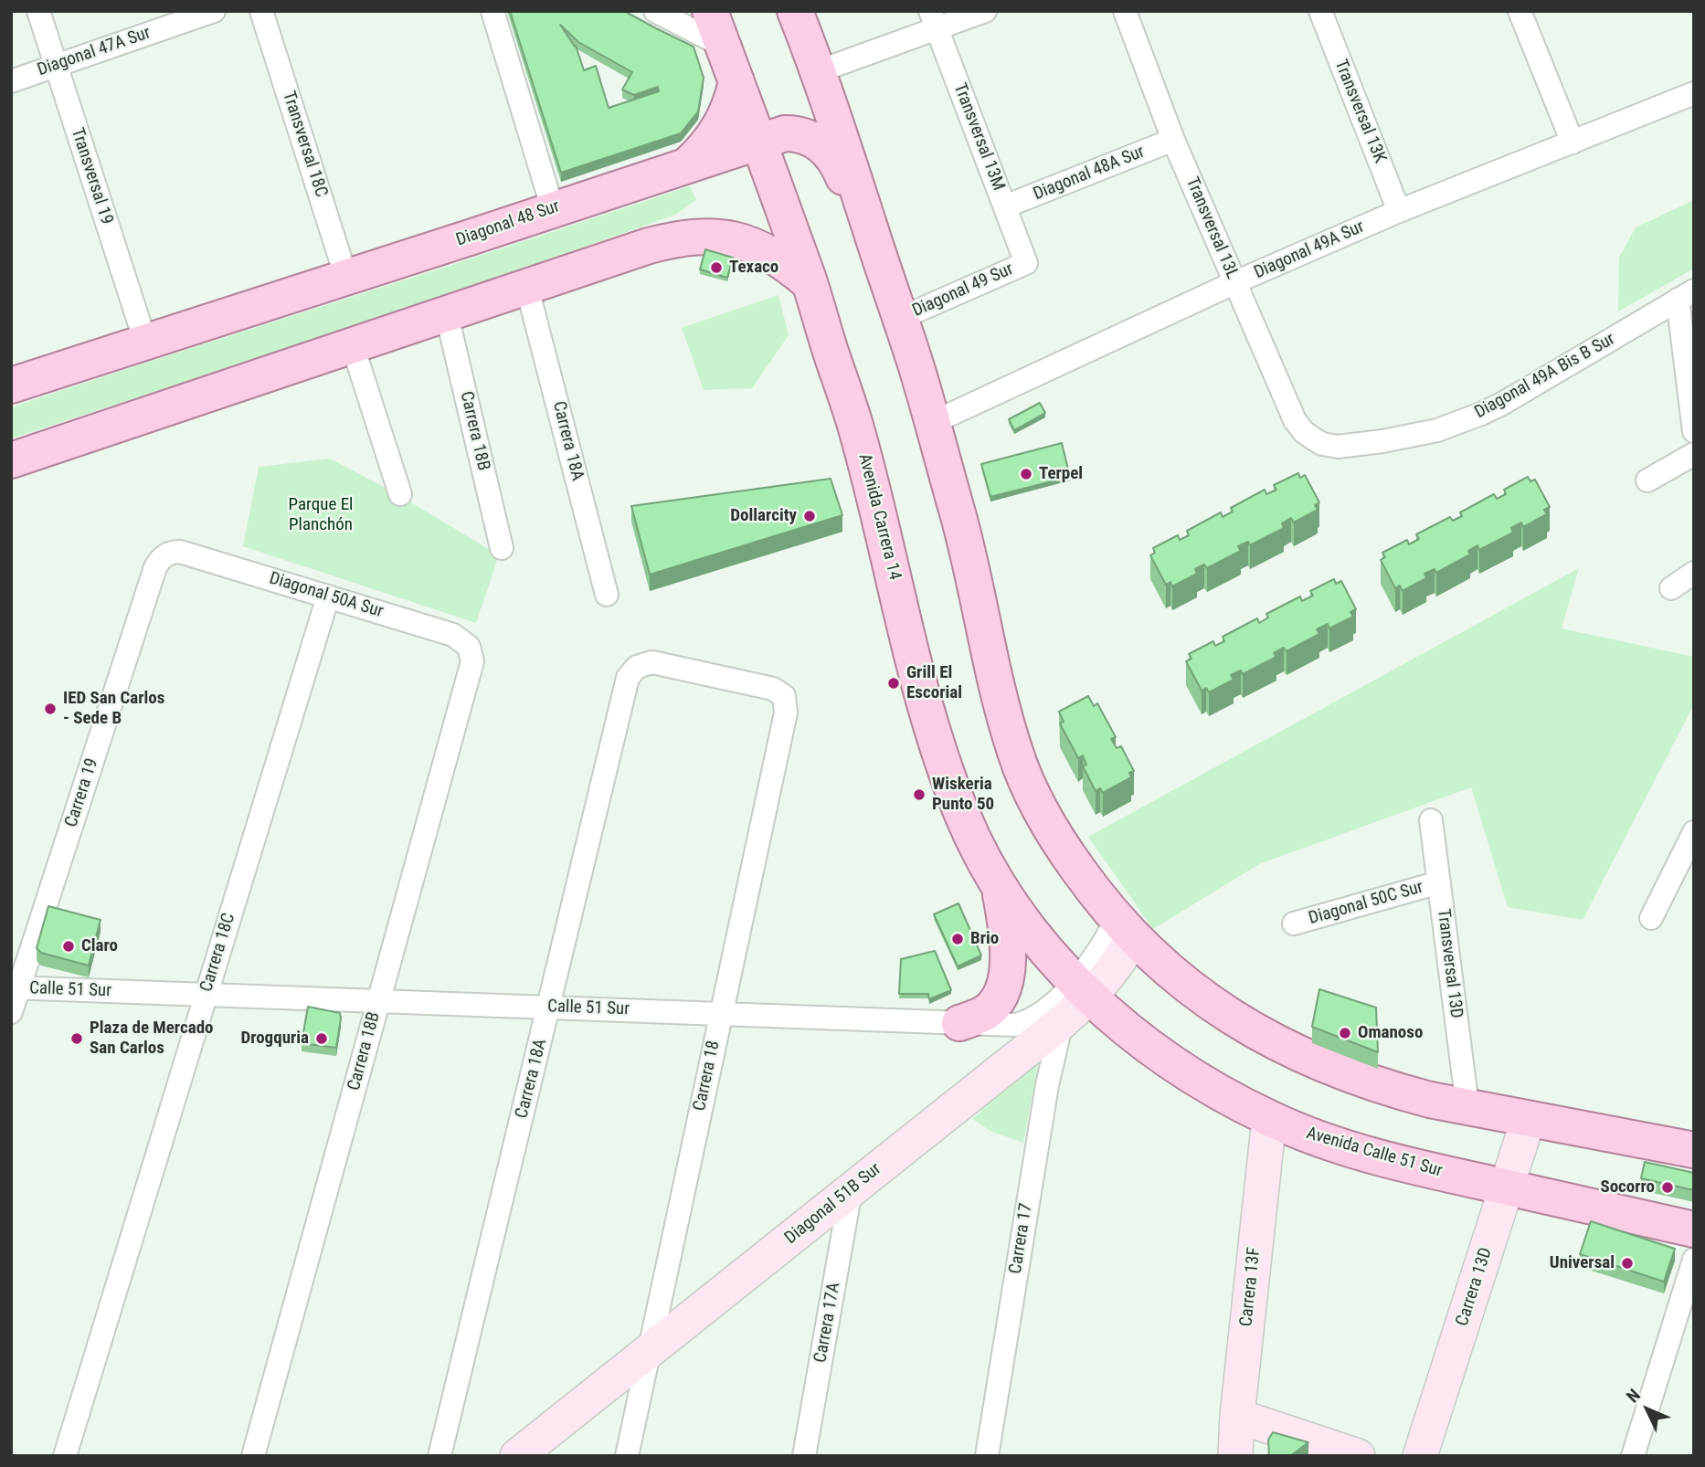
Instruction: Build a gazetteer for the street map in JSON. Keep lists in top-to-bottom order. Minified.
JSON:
{"streets":{"main road":["Diagonal 48 Sur","Avenida Carrera 14","Avenida Calle 51 Sur"],"street":["Diagonal 47A Sur","Transversal 13K","Transversal 13M","Transversal 18C","Diagonal 48A Sur","Transversal 19","Transversal 13L","Diagonal 49A Sur","Diagonal 49 Sur","Diagonal 49A Bis B Sur","Carrera 18B","Carrera 18A","Diagonal 50A Sur","Carrera 19","Diagonal 50C Sur","Carrera 18C","Transversal 13D","Calle 51 Sur","Carrera 18","Diagonal 51B Sur","Carrera 17","Carrera 13F","Carrera 13D","Carrera 17A"]},"crossings":[["Diagonal 47A Sur","Transversal 19"],["Transversal 13K","Diagonal 49A Sur"],["Transversal 13M","Diagonal 48A Sur"],["Transversal 13M","Diagonal 49 Sur"],["Transversal 18C","Diagonal 48 Sur"],["Diagonal 48A Sur","Transversal 13L"],["Transversal 19","Diagonal 48 Sur"],["Diagonal 48 Sur","Diagonal 49 Sur"],["Diagonal 48 Sur","Avenida Carrera 14"],["Transversal 13L","Diagonal 49A Sur"],["Transversal 13L","Diagonal 49A Bis B Sur"],["Carrera 18B","Diagonal 50A Sur"],["Carrera 18B","Calle 51 Sur"],["Carrera 18A","Calle 51 Sur"],["Carrera 18A","Carrera 18"],["Avenida Carrera 14","Calle 51 Sur"],["Avenida Carrera 14","Avenida Calle 51 Sur"],["Avenida Carrera 14","Diagonal 51B Sur"],["Diagonal 50A Sur","Carrera 19"],["Diagonal 50A Sur","Carrera 18C"],["Carrera 19","Calle 51 Sur"],["Diagonal 50C Sur","Transversal 13D"],["Carrera 18C","Calle 51 Sur"],["Calle 51 Sur","Carrera 18"],["Calle 51 Sur","Avenida Calle 51 Sur"],["Calle 51 Sur","Diagonal 51B Sur"],["Carrera 18","Diagonal 51B Sur"],["Avenida Calle 51 Sur","Diagonal 51B Sur"],["Avenida Calle 51 Sur","Carrera 13F"],["Avenida Calle 51 Sur","Carrera 13D"],["Diagonal 51B Sur","Carrera 17"],["Diagonal 51B Sur","Carrera 17A"]],"parks":["Parque El Planchón"],"places":["Texaco","Terpel","Dollarcity","Grill El Escorial","IED San Carlos - Sede B","Wiskeria Punto 50","Brio","Claro","Omanoso","Plaza de Mercado San Carlos","Drogquria","Socorro","Universal"],"north":"top left"}
